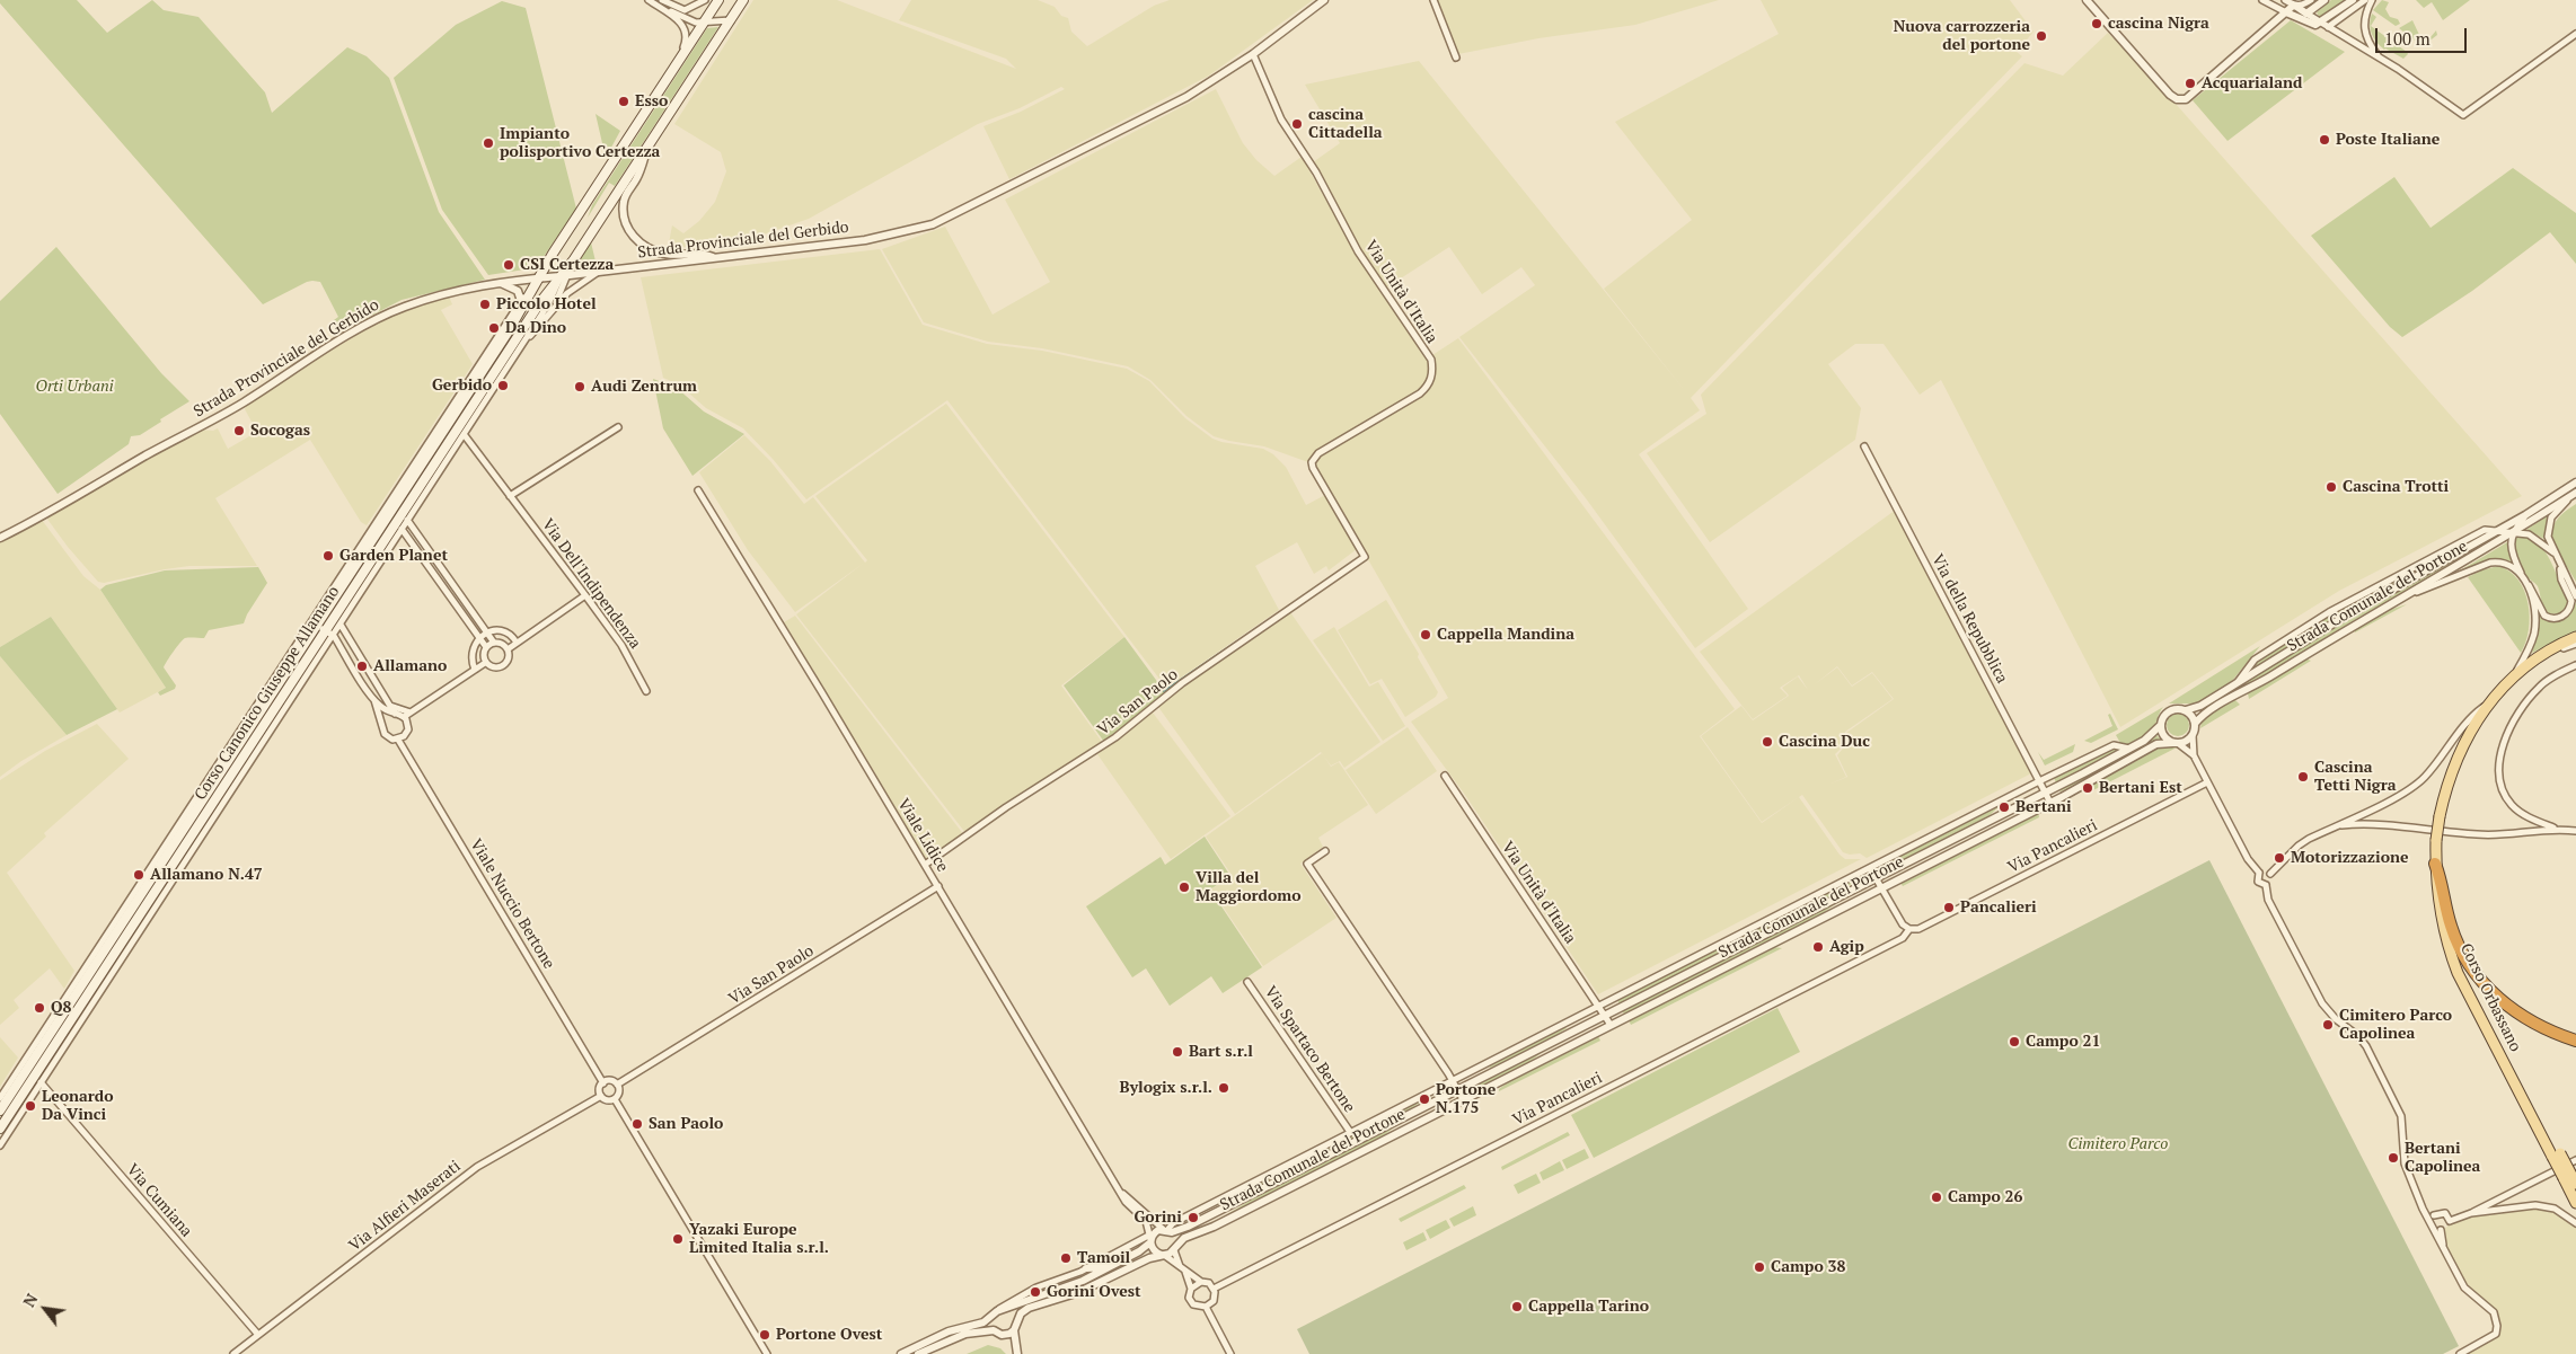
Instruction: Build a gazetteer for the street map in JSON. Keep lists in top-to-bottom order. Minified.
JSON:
{"streets":{"main road":["Corso Canonico Giuseppe Allamano","Corso Orbassano"],"street":["Strada Provinciale del Gerbido","Via Unità d'Italia","Via Dell'Indipendenza","Strada Comunale del Portone","Via della Repubblica","Via San Paolo","Viale Lidice","Via Pancalieri","Viale Nuccio Bertone","Via Spartaco Bertone","Via Cumiana","Via Alfieri Maserati"]},"crossings":[["Strada Provinciale del Gerbido","Via Unità d'Italia"],["Strada Provinciale del Gerbido","Corso Canonico Giuseppe Allamano"],["Via Unità d'Italia","Strada Comunale del Portone"],["Via Unità d'Italia","Via San Paolo"],["Via Dell'Indipendenza","Corso Canonico Giuseppe Allamano"],["Strada Comunale del Portone","Via della Repubblica"],["Strada Comunale del Portone","Viale Lidice"],["Strada Comunale del Portone","Corso Orbassano"],["Strada Comunale del Portone","Via Spartaco Bertone"],["Corso Canonico Giuseppe Allamano","Viale Nuccio Bertone"],["Corso Canonico Giuseppe Allamano","Via Cumiana"],["Via San Paolo","Viale Lidice"],["Via San Paolo","Viale Nuccio Bertone"],["Via San Paolo","Via Alfieri Maserati"],["Viale Nuccio Bertone","Via Alfieri Maserati"],["Via Cumiana","Via Alfieri Maserati"]],"parks":["Orti Urbani","Cimitero Parco"],"places":["cascina Nigra","Nuova carrozzeria del portone","Acquarialand","Esso","cascina Cittadella","Poste Italiane","Impianto polisportivo Certezza","CSI Certezza","Piccolo Hotel","Da Dino","Gerbido","Audi Zentrum","Socogas","Cascina Trotti","Garden Planet","Cappella Mandina","Allamano","Cascina Duc","Cascina Tetti Nigra","Bertani Est","Bertani","Motorizzazione","Allamano N.47","Villa del Maggiordomo","Pancalieri","Agip","Q8","Cimitero Parco Capolinea","Campo 21","Bart s.r.l","Bylogix s.r.l.","Portone N.175","Leonardo Da Vinci","San Paolo","Bertani Capolinea","Campo 26","Gorini","Yazaki Europe Limited Italia s.r.l.","Tamoil","Campo 38","Gorini Ovest","Cappella Tarino","Portone Ovest"],"scale_bar":"100 m","north":"top left"}
